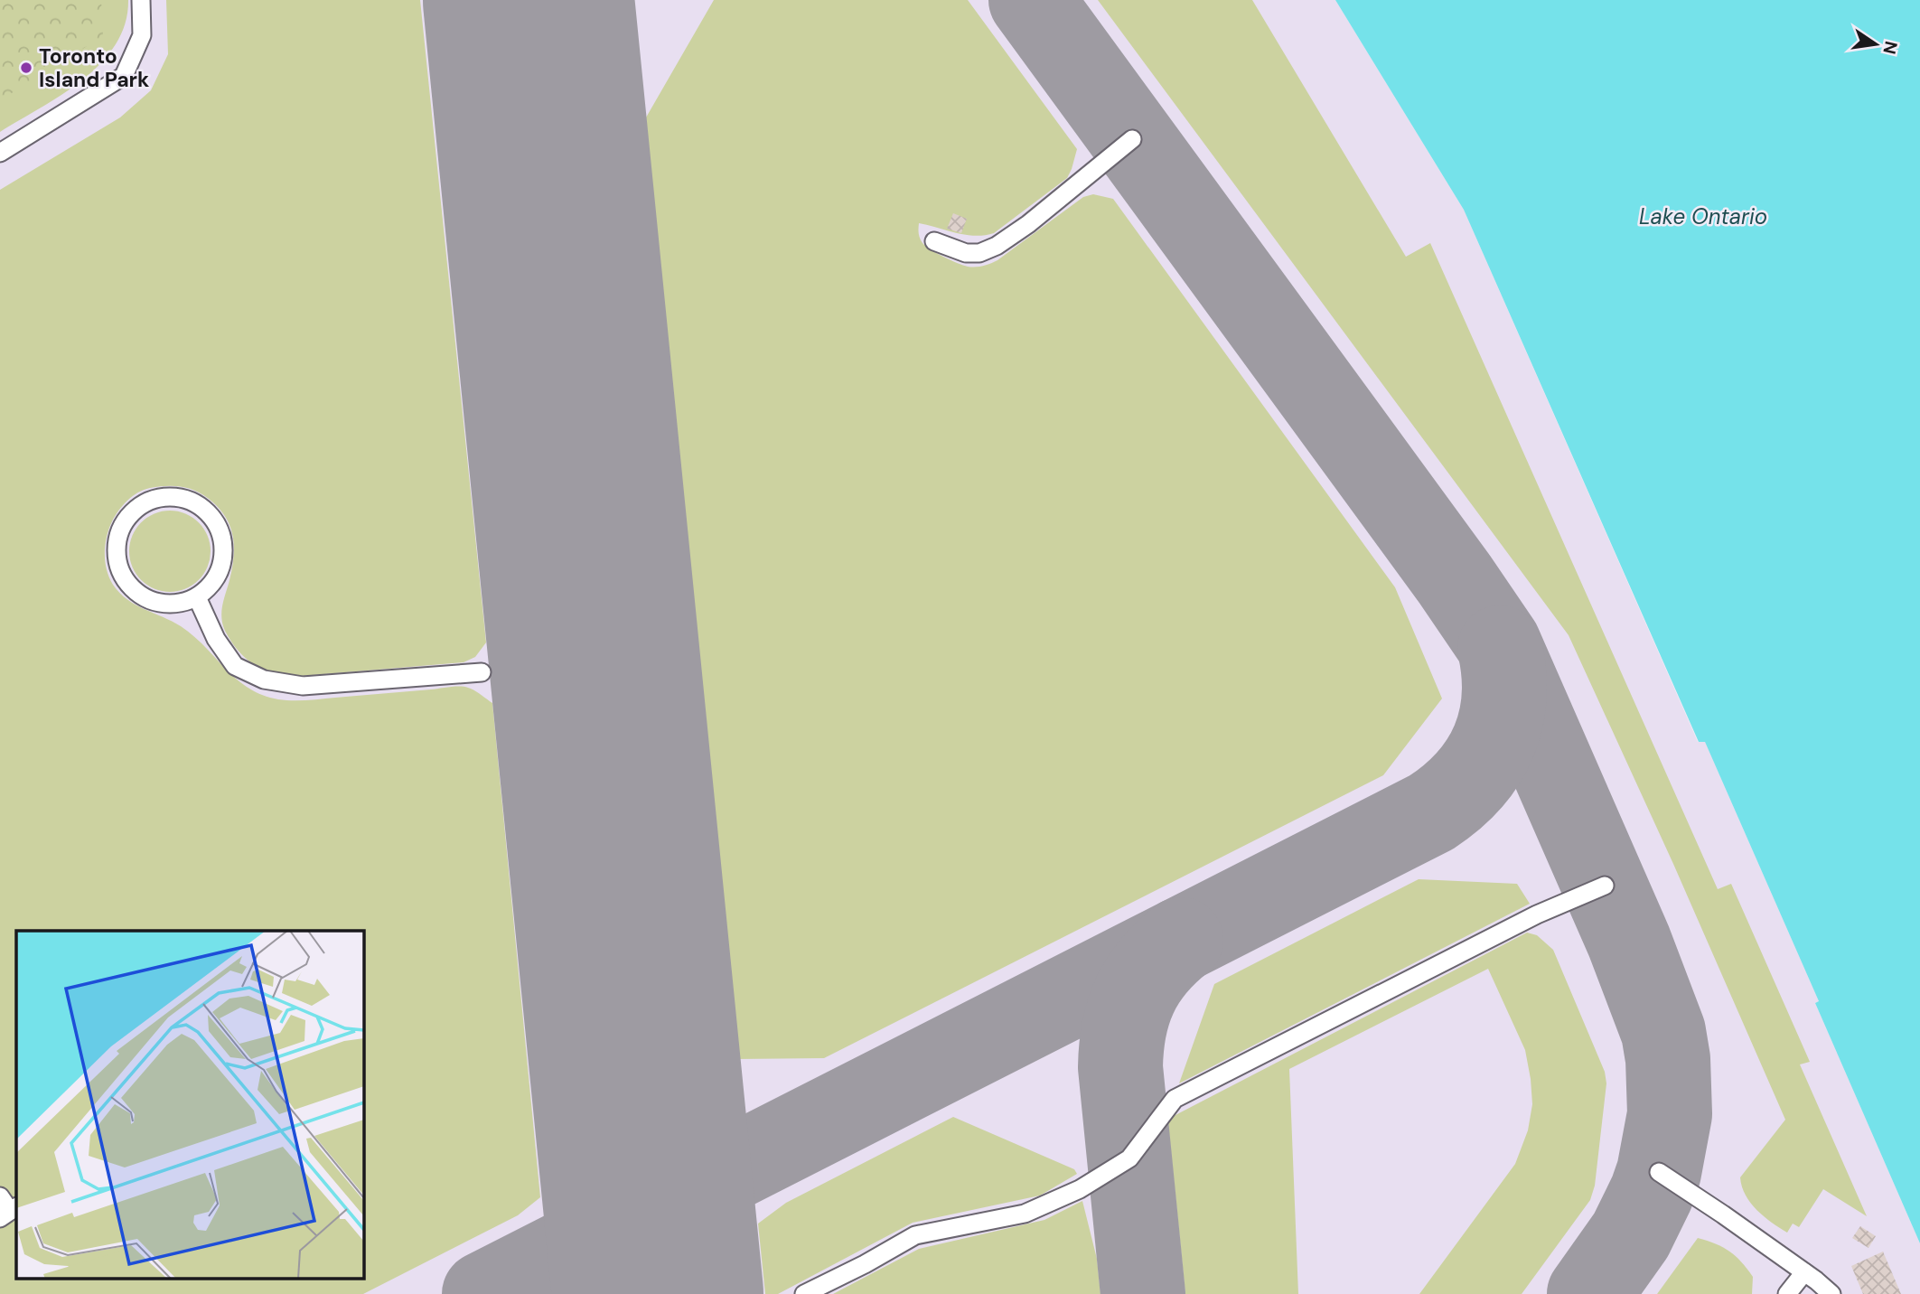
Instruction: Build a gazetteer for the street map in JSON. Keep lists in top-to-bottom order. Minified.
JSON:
{"water":["Lake Ontario"],"places":["Toronto Island Park"],"north":"right"}
